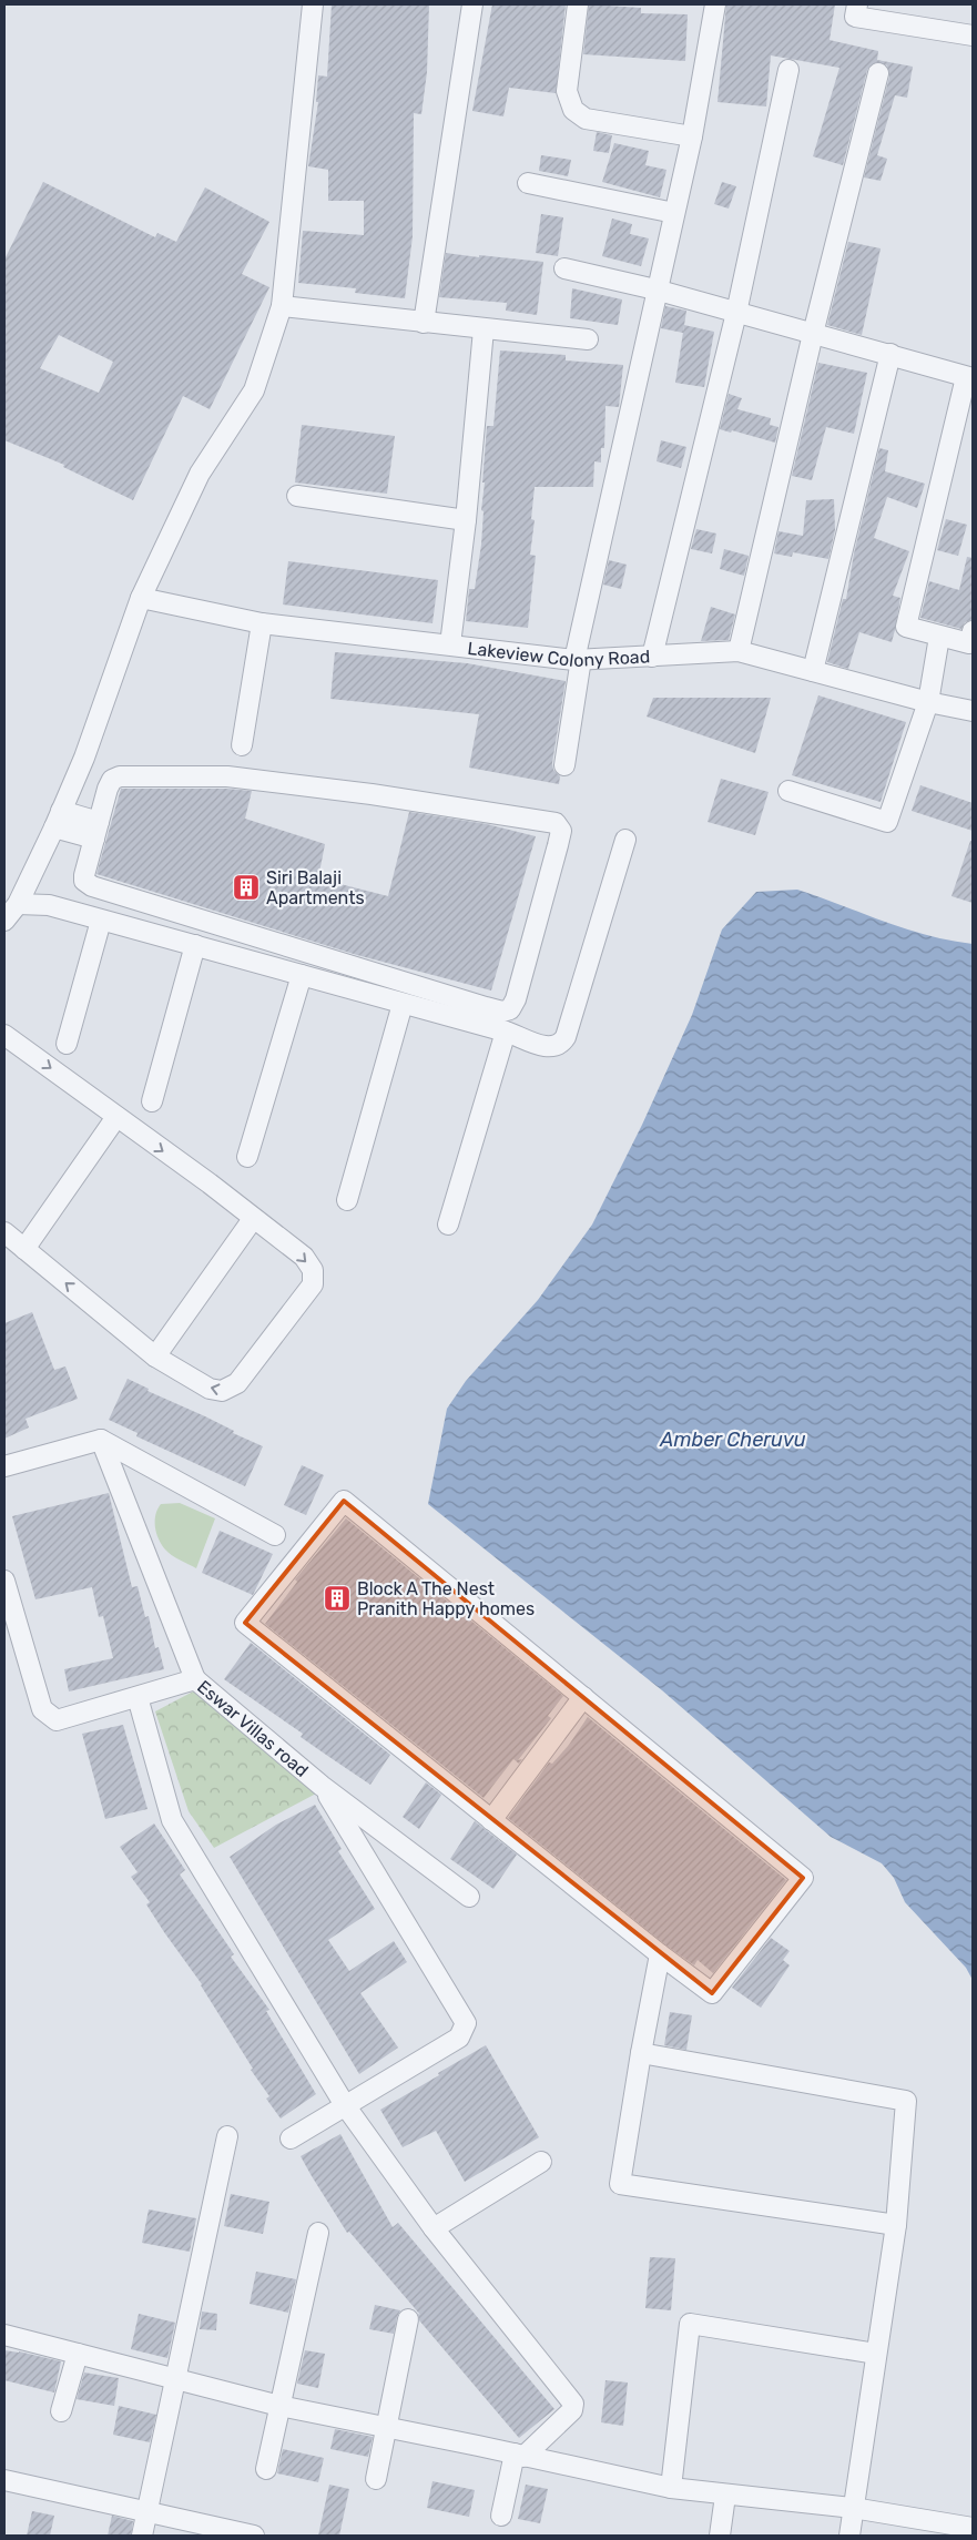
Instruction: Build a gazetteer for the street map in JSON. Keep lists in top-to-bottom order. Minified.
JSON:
{"streets":{"street":["Lakeview Colony Road","Eswar Villas road"]},"water":["Amber Cheruvu"],"places":{"building":["Siri Balaji Apartments","Block A The Nest Pranith Happy homes"]}}
